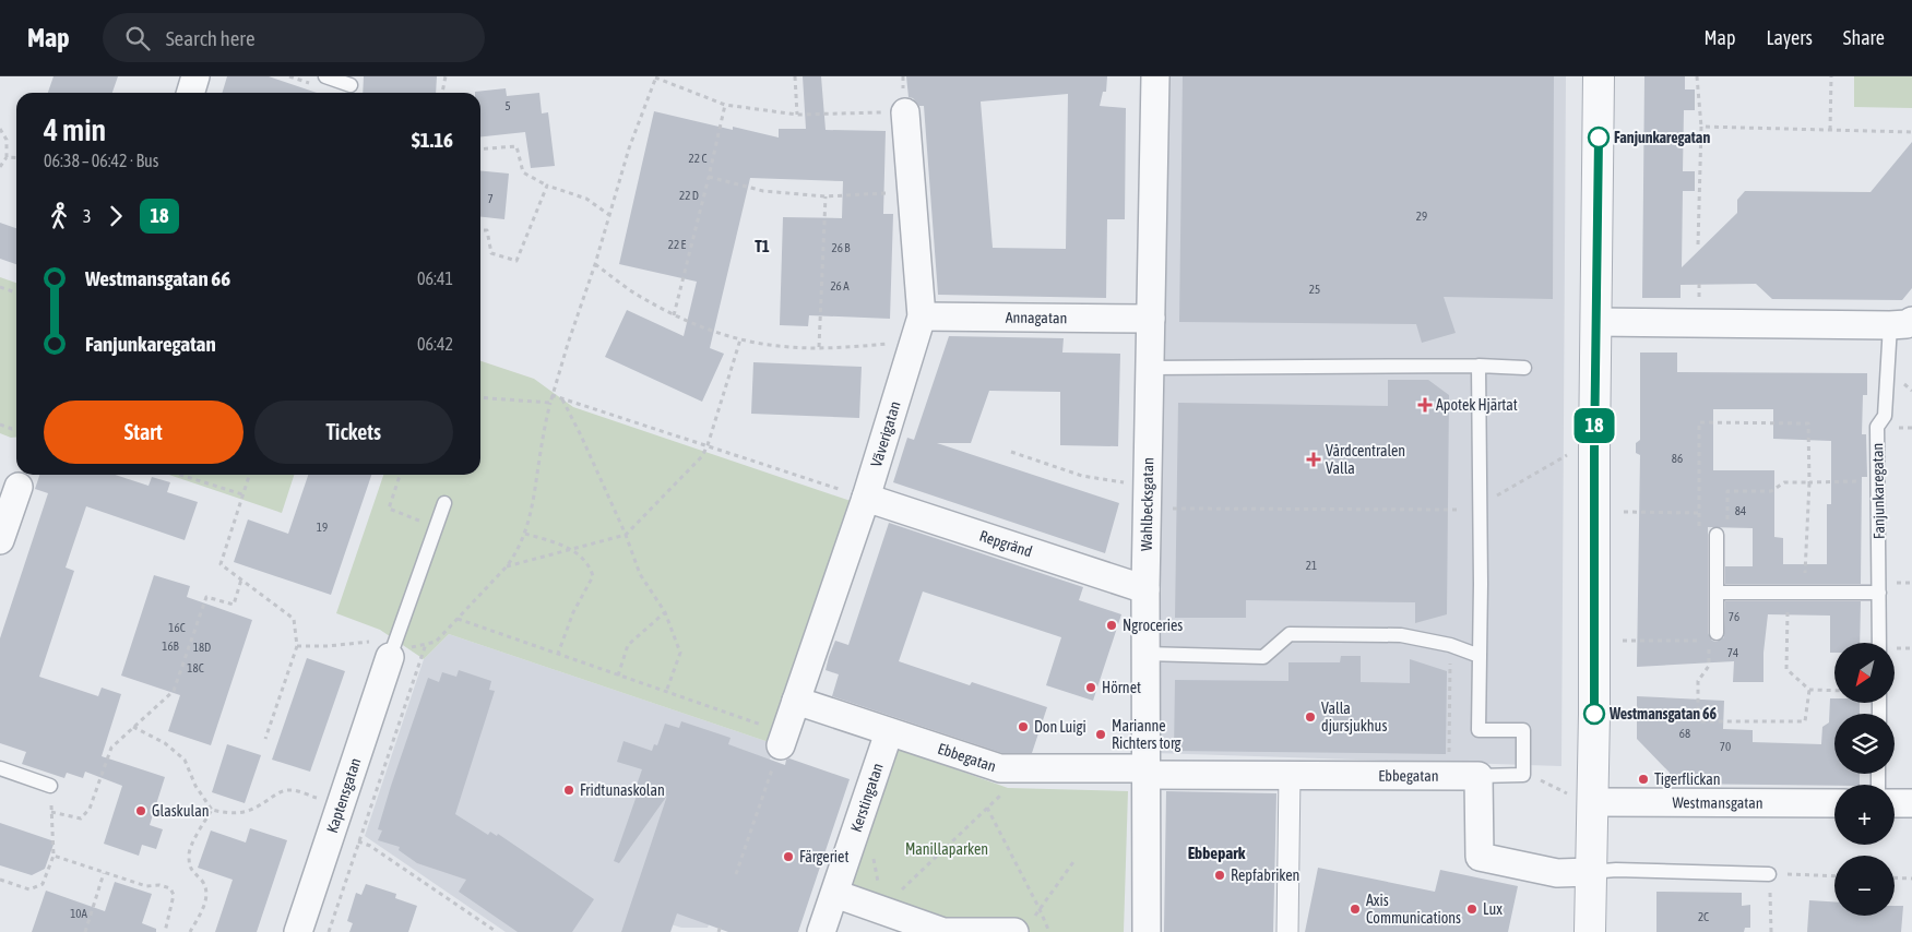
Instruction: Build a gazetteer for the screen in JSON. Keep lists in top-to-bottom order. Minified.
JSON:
{"streets":{"street":["Annagatan","Väverigatan","Fanjunkaregatan","Wahlbecksgatan","Repgränd","Ebbegatan","Kaptensgatan","Kerstingatan","Westmansgatan"]},"crossings":[["Annagatan","Väverigatan"],["Annagatan","Wahlbecksgatan"],["Väverigatan","Repgränd"],["Väverigatan","Ebbegatan"],["Wahlbecksgatan","Repgränd"],["Wahlbecksgatan","Ebbegatan"],["Ebbegatan","Kerstingatan"]],"districts":["T1","Ebbepark"],"parks":["Manillaparken"],"places":{"other":["Fanjunkaregatan","Ngroceries","Hörnet","Westmansgatan 66","Valla djursjukhus","Don Luigi","Marianne Richters torg","Tigerflickan","Fridtunaskolan","Glaskulan","Färgeriet","Repfabriken","Axis Communications","Lux"],"health":["Apotek Hjärtat","Vårdcentralen Valla"]},"lines":["bus line 18"],"house_numbers":["5","22 C","22 D","7","29","22 E","26 B","26 A","25","86","84","19","21","76","16C","16B","18D","74","18C","68","70","10A","2C"],"north":"bottom left","page":{"header":"Map","search":"Search here","nav":["Map","Layers","Share"],"on_map":"18","heading":["4 min","06:38 – 06:42 · Bus","$1.16"],"legs":["3","18"],"list":[{"name":"Westmansgatan 66","value":"06:41"},{"name":"Fanjunkaregatan","value":"06:42"}],"buttons":["Start","Tickets"],"map_buttons":["+","−"]}}
